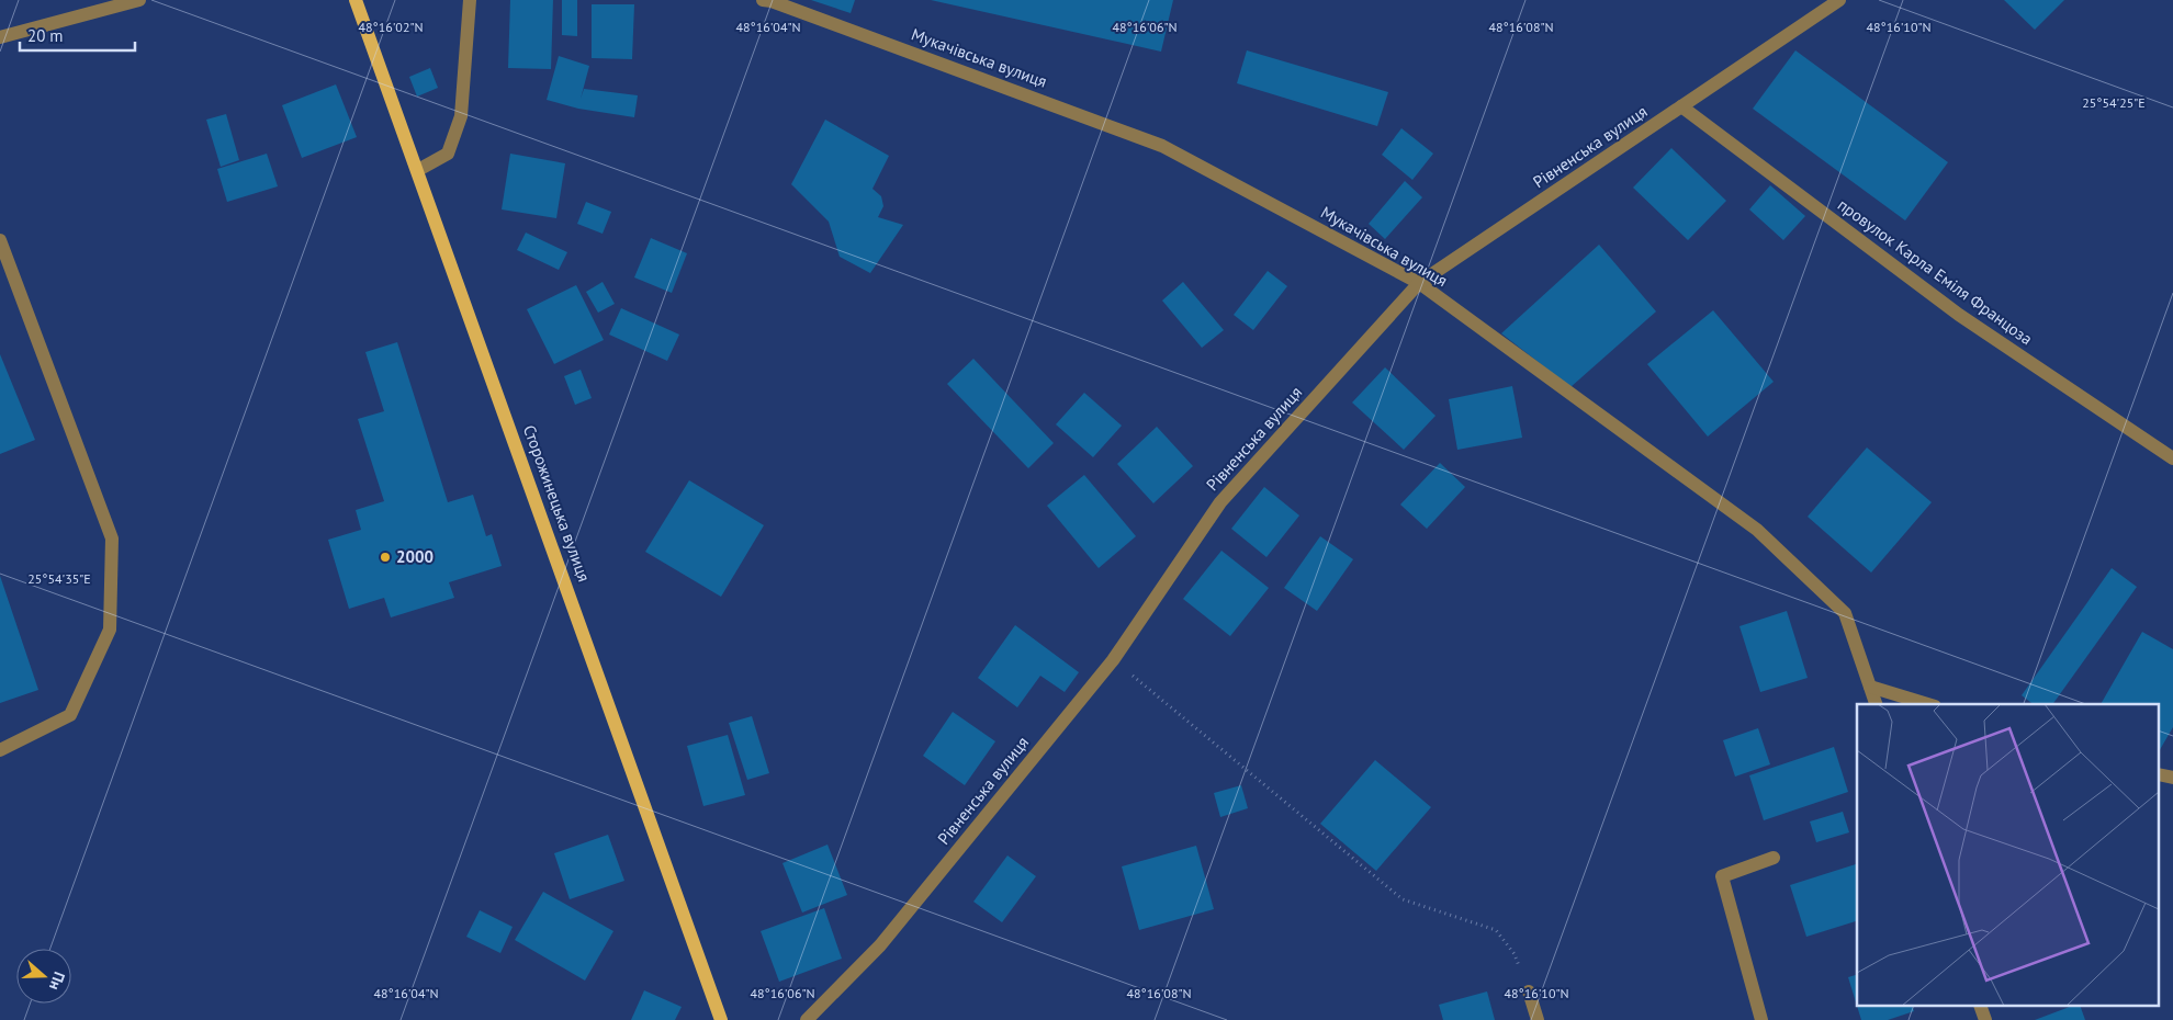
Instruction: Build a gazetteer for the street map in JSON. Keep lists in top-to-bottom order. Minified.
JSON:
{"streets":{"main road":["Сторожинецька вулиця"],"street":["Мукачівська вулиця","Рівненська вулиця","провулок Карла Еміля Францоза"]},"crossings":[["Мукачівська вулиця","Рівненська вулиця"],["Рівненська вулиця","провулок Карла Еміля Францоза"]],"places":["2000"],"scale_bar":"20 m","north":"right","coordinates":["48°16'04\"N","48°16'10\"N","48°16'02\"N","48°16'06\"N","48°16'08\"N","25°54'25\"E","25°54'35\"E"]}
